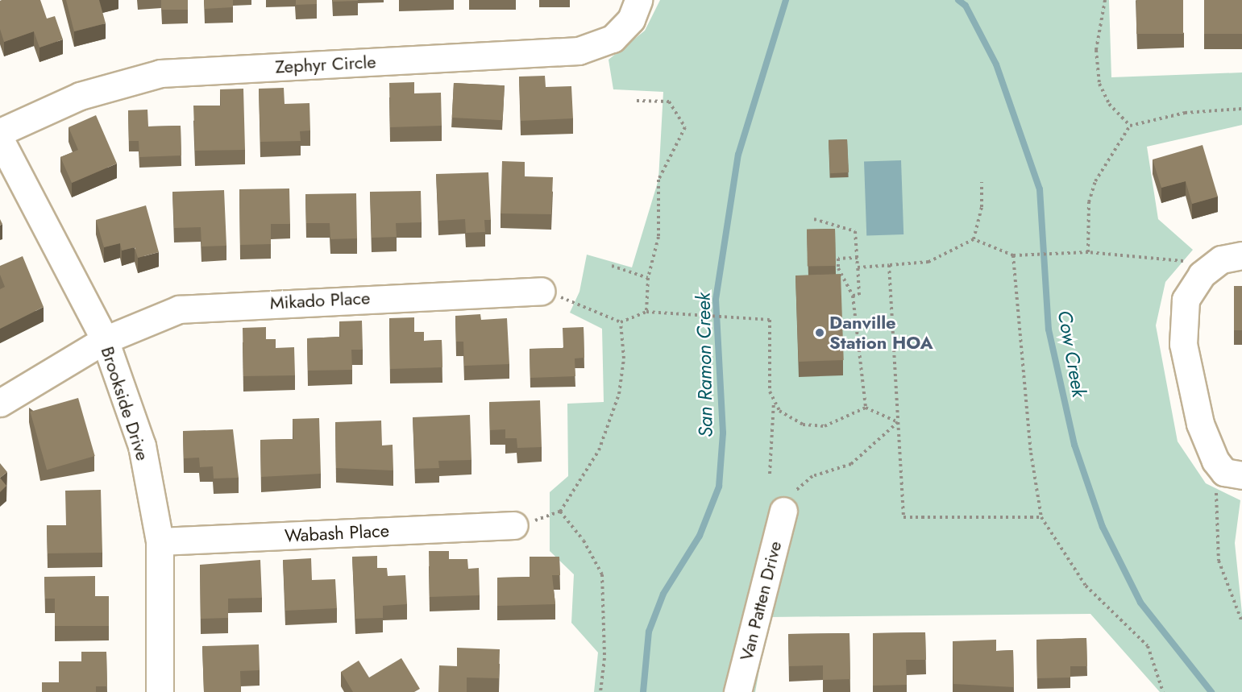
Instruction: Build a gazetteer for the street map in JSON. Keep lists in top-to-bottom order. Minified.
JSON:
{"streets":{"street":["Zephyr Circle","Mikado Place","Brookside Drive","Wabash Place","Van Patten Drive"]},"crossings":[["Mikado Place","Brookside Drive"],["Brookside Drive","Wabash Place"]],"water":["Cow Creek","San Ramon Creek"],"places":["Danville Station HOA"]}
